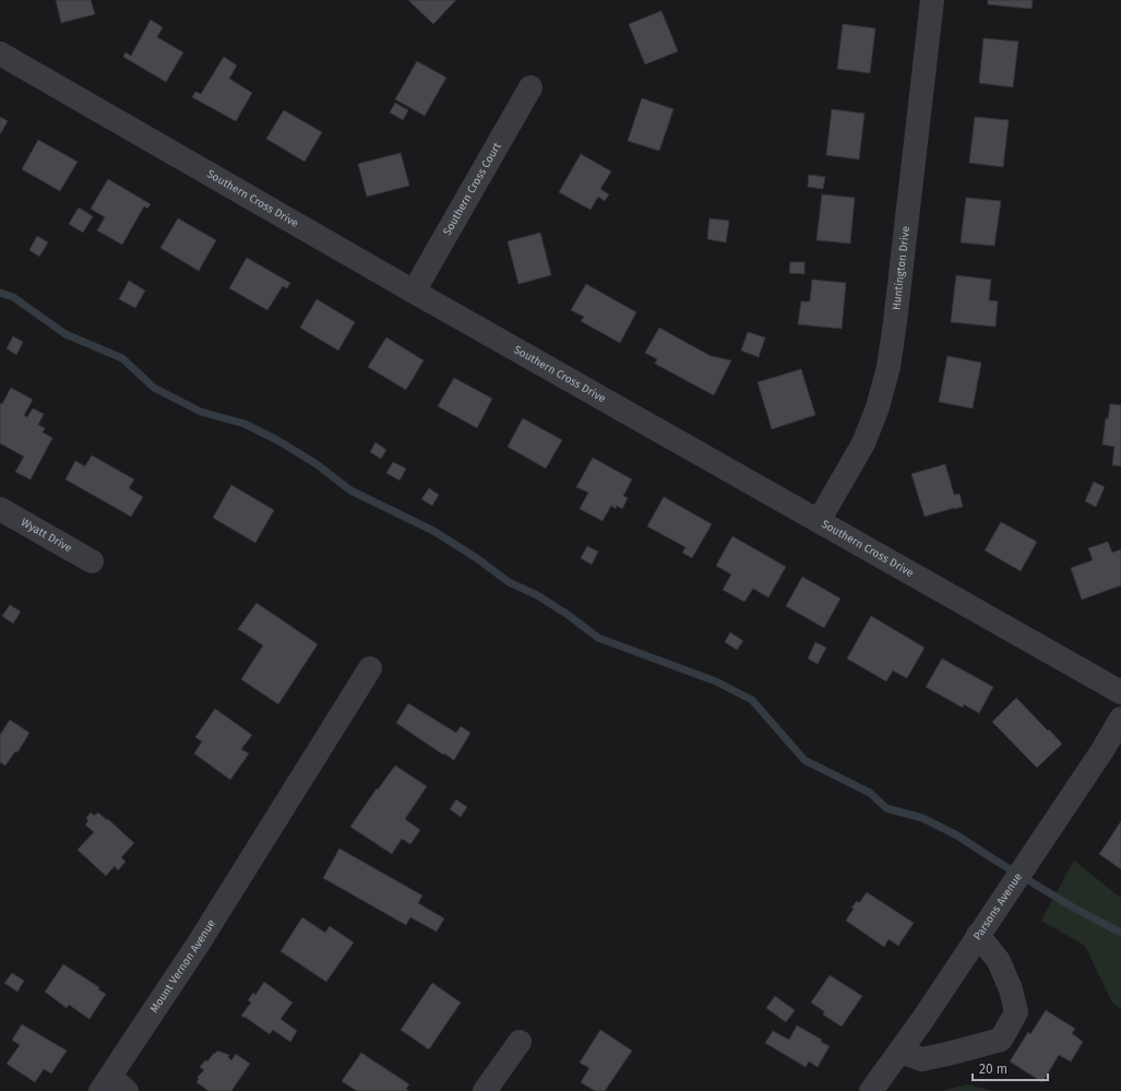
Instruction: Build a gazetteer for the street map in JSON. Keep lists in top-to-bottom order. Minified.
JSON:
{"streets":{"street":["Southern Cross Court","Southern Cross Drive","Huntington Drive","Wyatt Drive","Parsons Avenue","Mount Vernon Avenue"]},"crossings":[["Southern Cross Court","Southern Cross Drive"],["Southern Cross Drive","Huntington Drive"]],"scale_bar":"20 m"}
